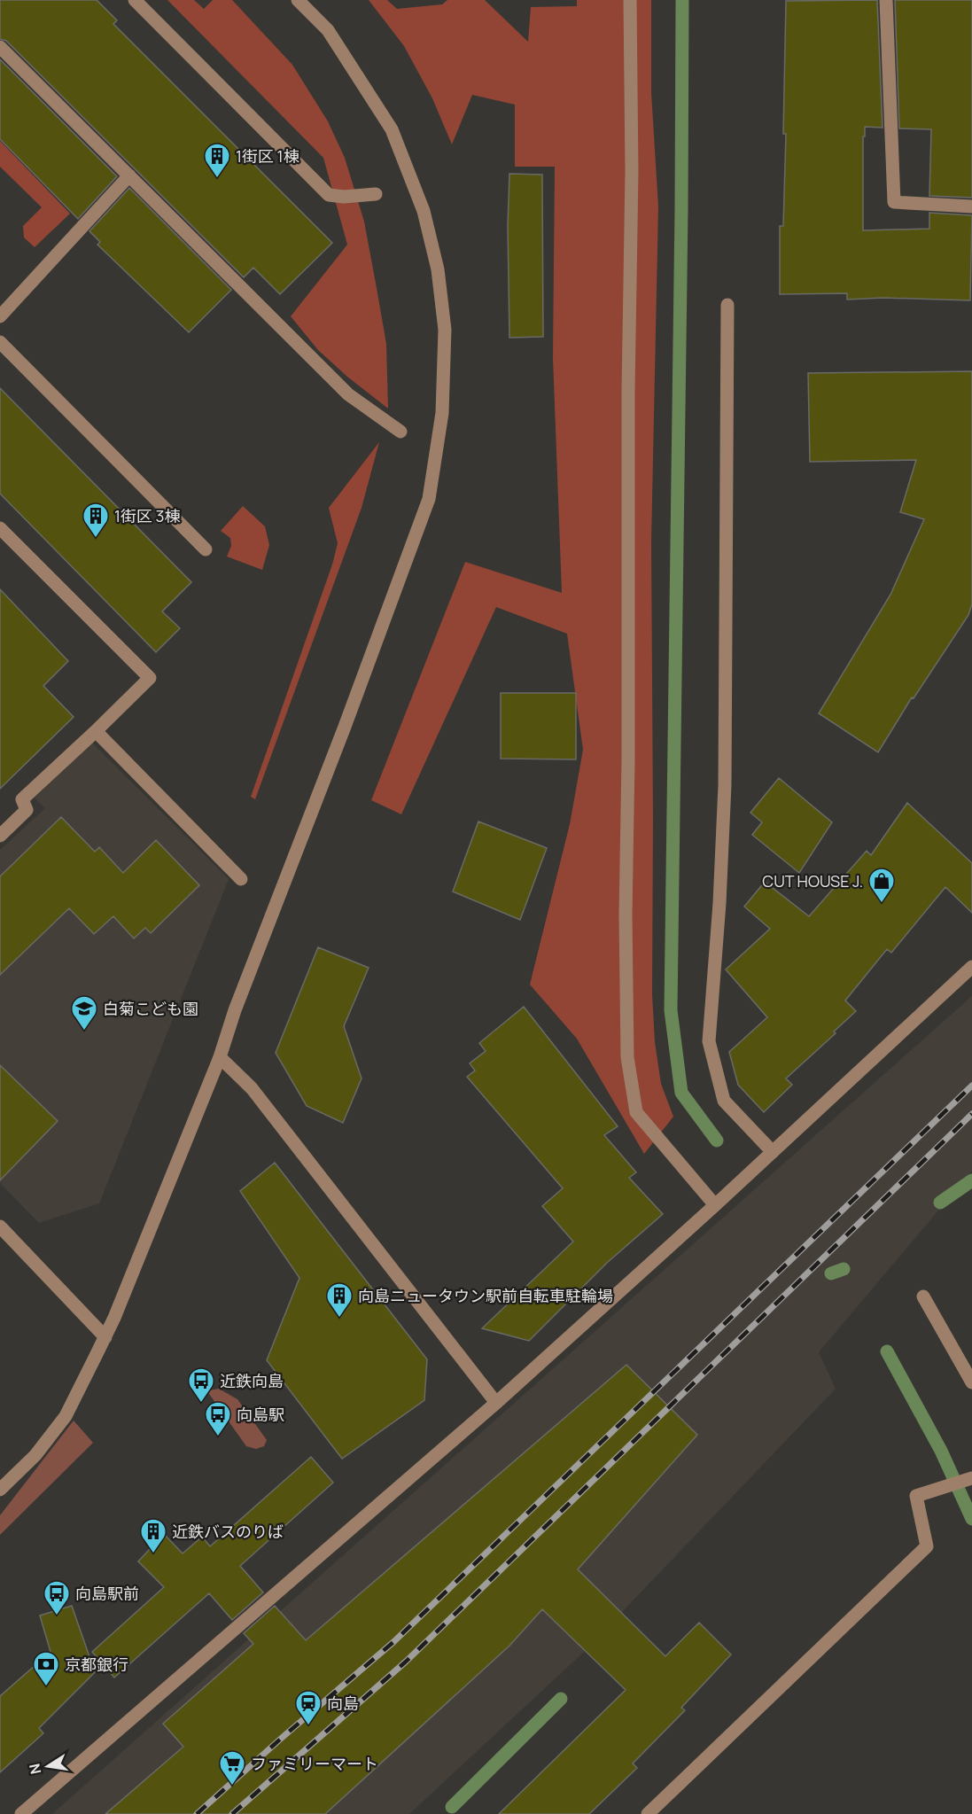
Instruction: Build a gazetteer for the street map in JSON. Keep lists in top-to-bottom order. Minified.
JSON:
{"places":{"building":["1街区 1棟","1街区 3棟","向島ニュータウン駅前自転車駐輪場","近鉄バスのりば"],"shop":["CUT HOUSE J."],"school or university":["白菊こども園"],"bus stop":["近鉄向島","向島駅","向島駅前"],"bank":["京都銀行"],"station":["向島"],"supermarket":["ファミリーマート"]},"north":"left"}
